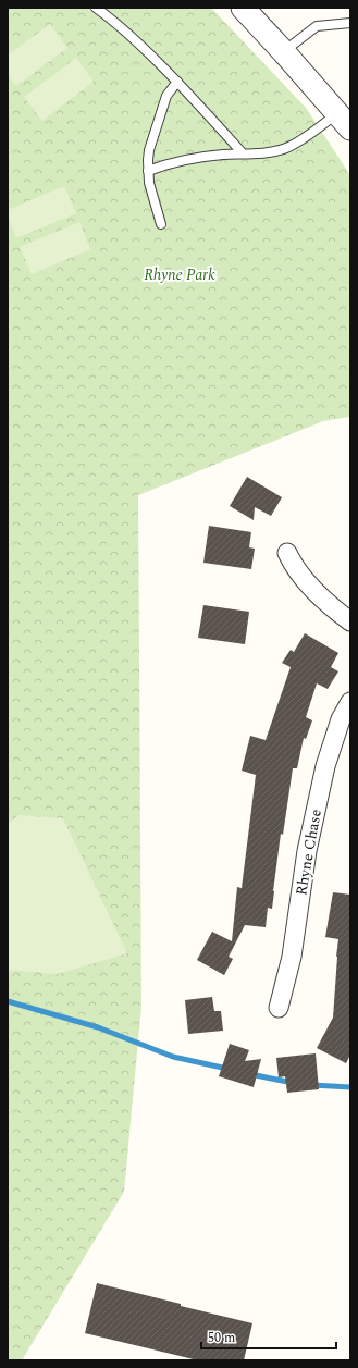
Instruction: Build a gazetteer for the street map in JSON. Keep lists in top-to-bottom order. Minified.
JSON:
{"streets":{"street":["Rhyne Chase"]},"parks":["Rhyne Park"],"scale_bar":"50 m"}
